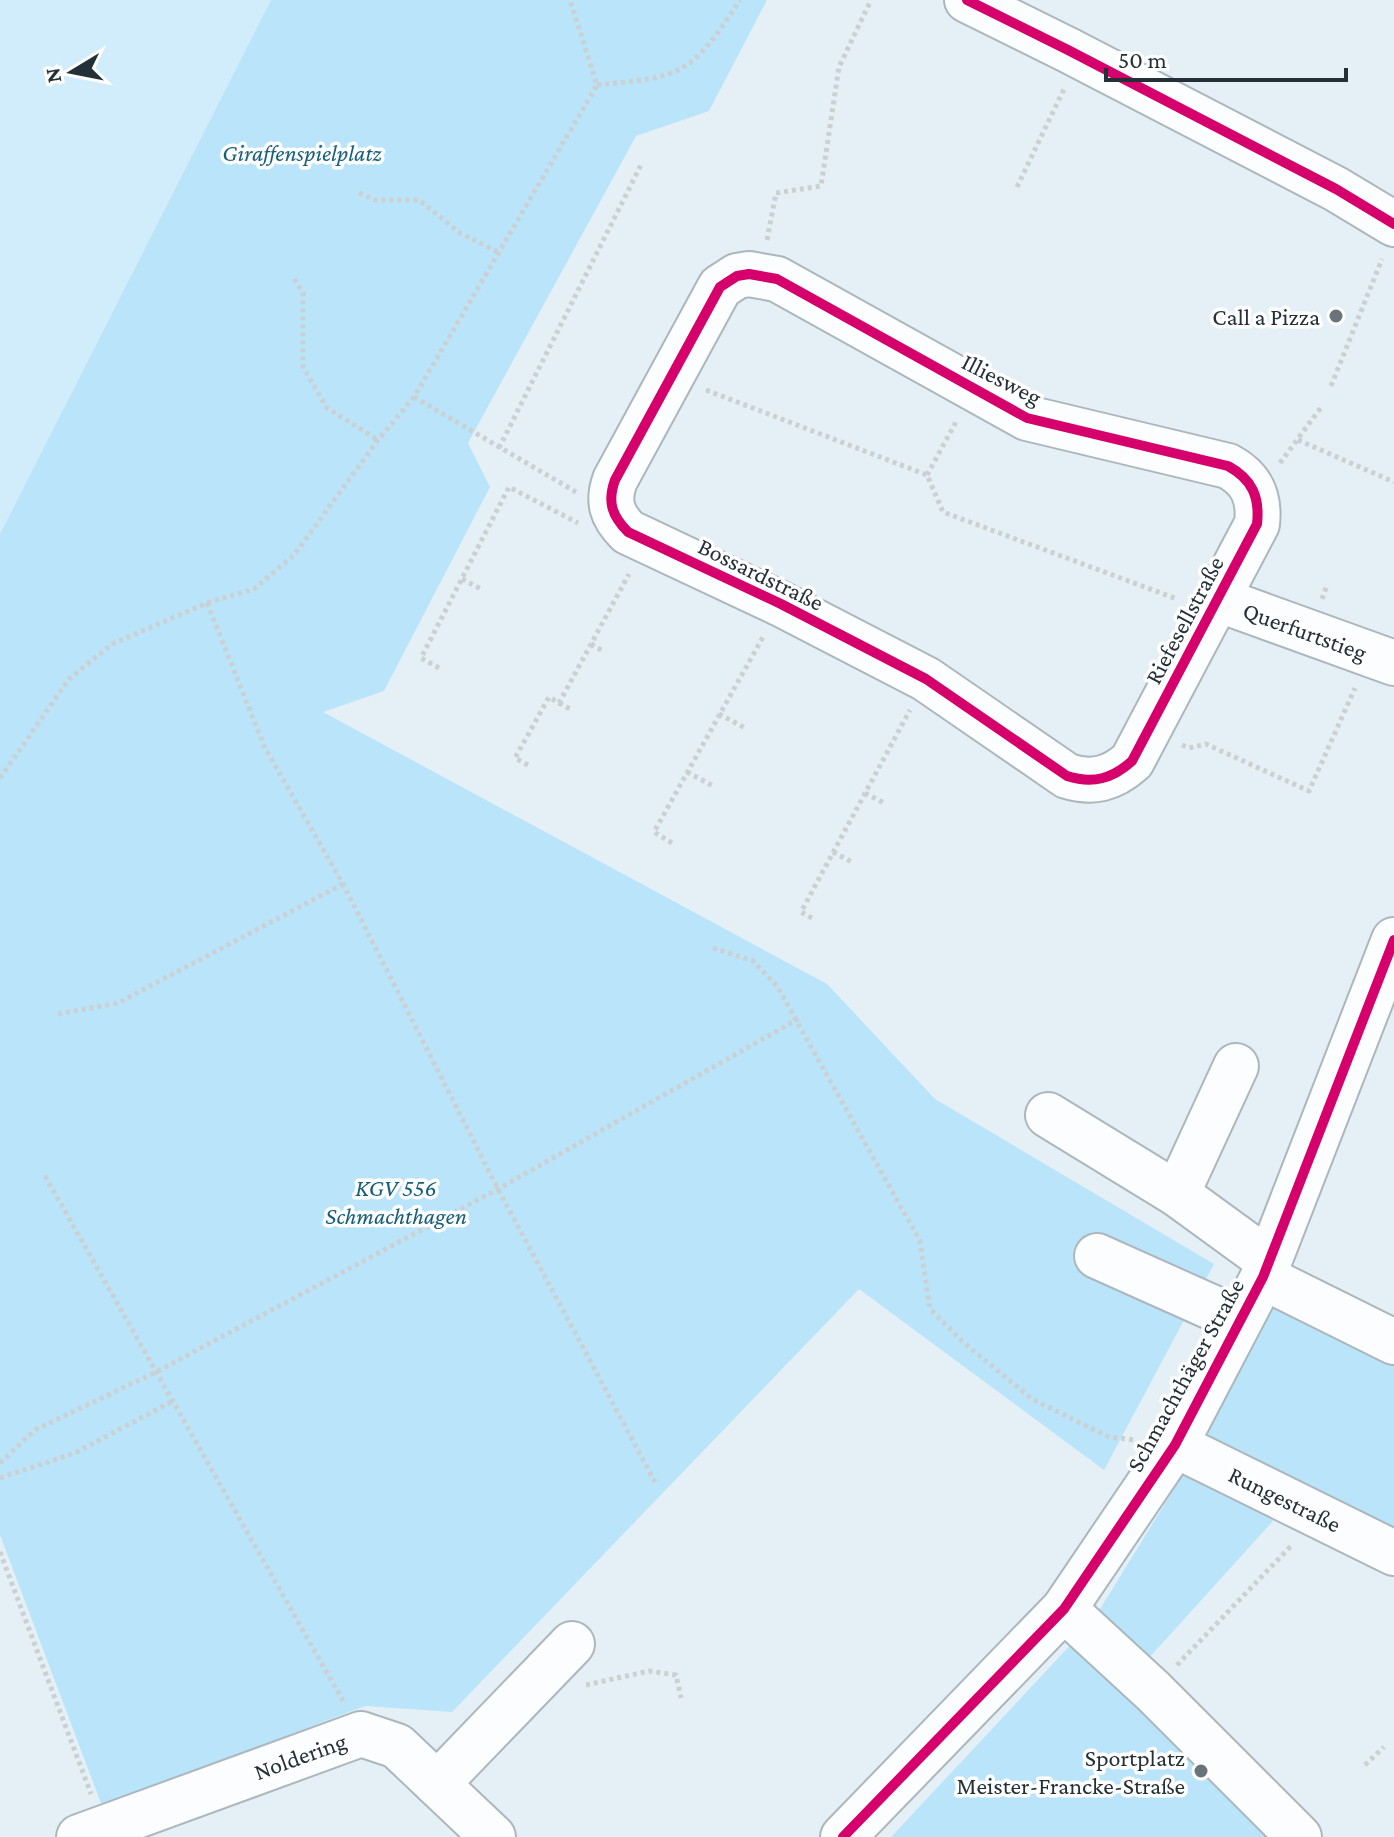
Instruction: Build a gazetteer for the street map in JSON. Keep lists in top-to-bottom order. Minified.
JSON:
{"streets":{"street":["Illiesweg","Bossardstraße","Riefesellstraße","Querfurtstieg","Schmachthäger Straße","Rungestraße","Noldering"]},"crossings":[["Illiesweg","Riefesellstraße"],["Bossardstraße","Riefesellstraße"],["Riefesellstraße","Querfurtstieg"],["Schmachthäger Straße","Rungestraße"]],"parks":["Giraffenspielplatz","KGV 556 Schmachthagen"],"places":["Call a Pizza","Sportplatz Meister-Francke-Straße"],"scale_bar":"50 m","north":"left"}
